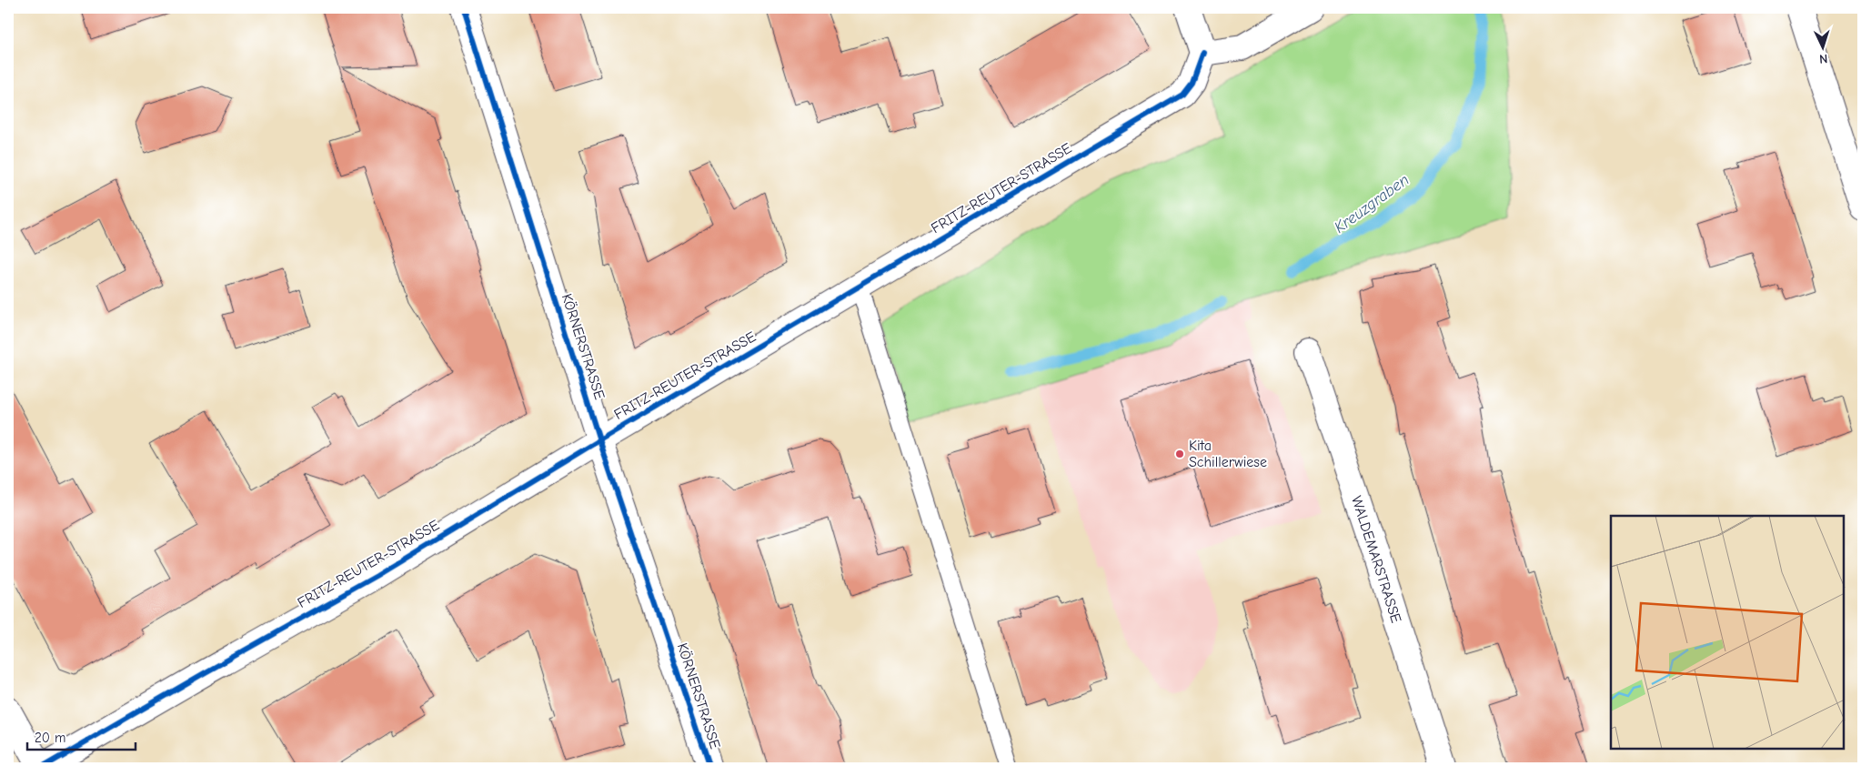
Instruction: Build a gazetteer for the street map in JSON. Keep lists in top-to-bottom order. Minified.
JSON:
{"streets":{"street":["FRITZ-REUTER-STRASSE","KÖRNERSTRASSE","WALDEMARSTRASSE"]},"crossings":[["FRITZ-REUTER-STRASSE","KÖRNERSTRASSE"]],"water":["Kreuzgraben"],"places":["Kita Schillerwiese"],"scale_bar":"20 m","north":"bottom"}
